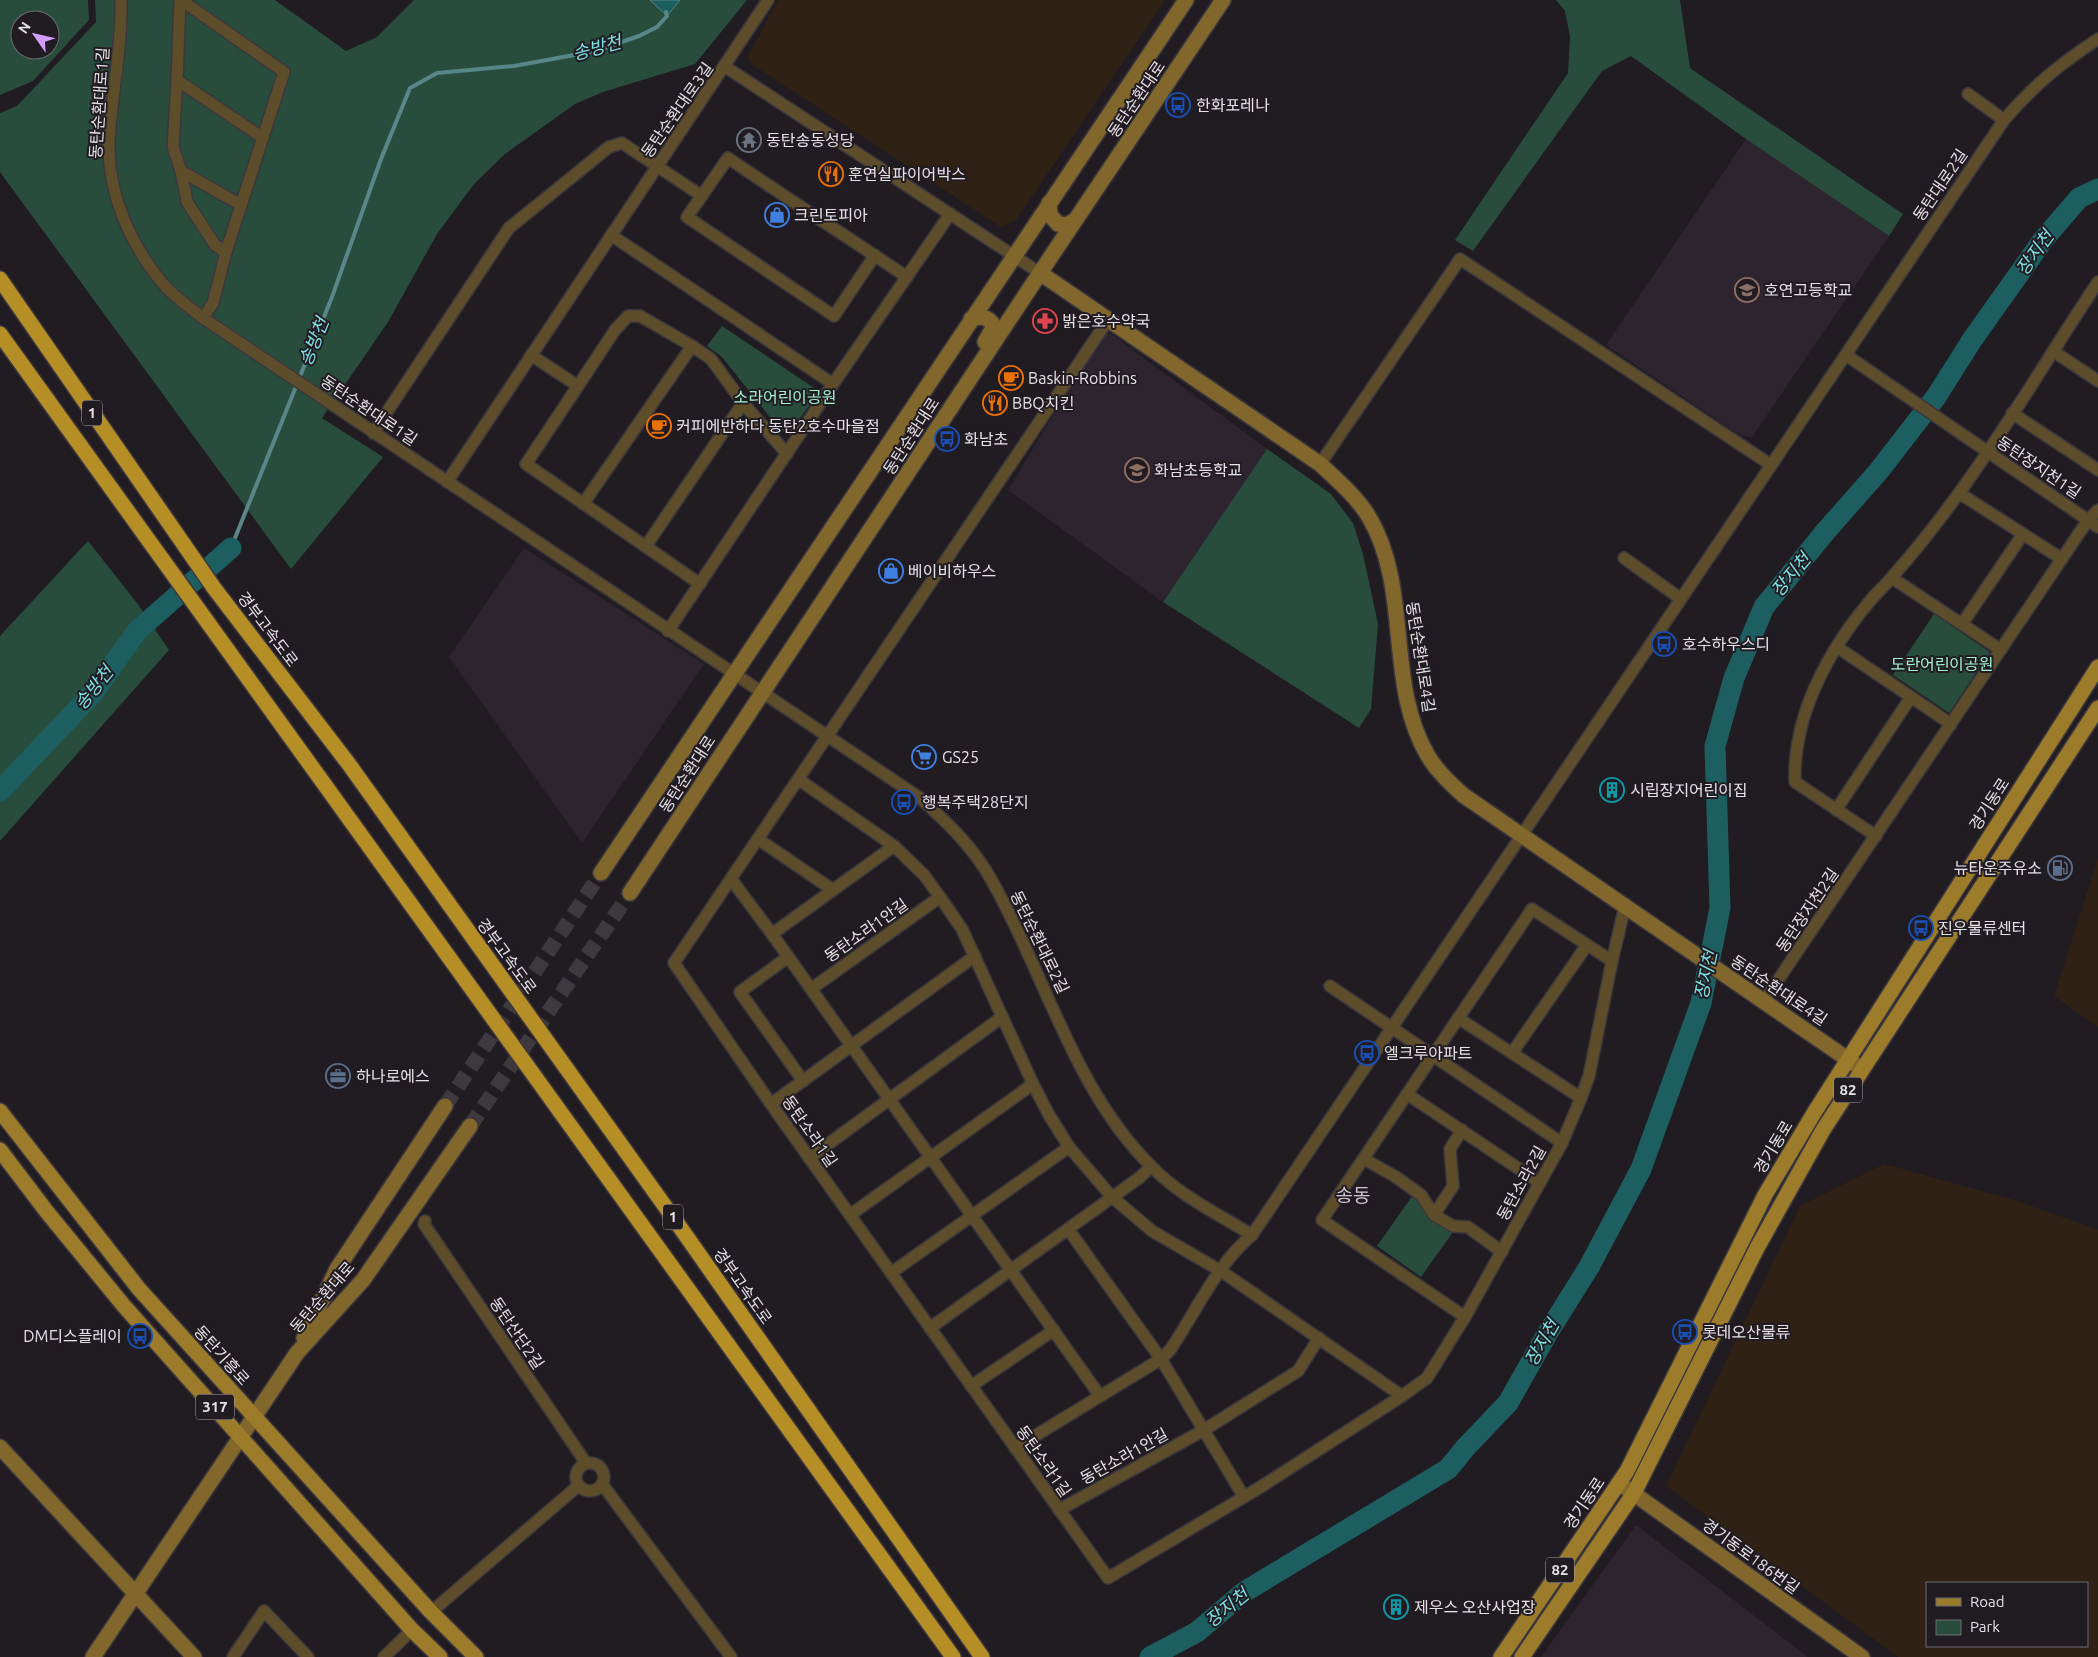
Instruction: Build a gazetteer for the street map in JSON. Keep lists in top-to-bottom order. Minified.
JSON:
{"streets":{"highway":["1","경부고속도로"],"main road":["동탄순환대로","동탄순환대로4길","경기동로","82","동탄기흥로","317","경기동로186번길"],"street":["동탄순환대로1길","동탄순환대로3길","동탄대로2길","동탄장지천1길","동탄장지천2길","동탄소라1안길","동탄순환대로2길","동탄소라1길","동탄소라2길","동탄산단2길"]},"crossings":[["동탄순환대로","동탄순환대로1길"],["동탄순환대로","동탄순환대로3길"],["동탄순환대로","동탄순환대로4길"],["동탄순환대로","동탄순환대로2길"],["동탄순환대로1길","동탄순환대로3길"],["동탄순환대로1길","동탄순환대로2길"],["동탄순환대로3길","동탄순환대로4길"],["동탄대로2길","동탄장지천1길"],["동탄대로2길","동탄순환대로4길"],["동탄대로2길","동탄순환대로2길"],["동탄장지천1길","동탄장지천2길"],["동탄순환대로4길","경기동로"],["동탄순환대로4길","동탄장지천2길"],["동탄순환대로4길","82"],["동탄순환대로4길","동탄소라1길"],["동탄순환대로4길","동탄소라2길"],["경기동로","경기동로186번길"],["동탄소라1안길","동탄소라1길"],["동탄순환대로2길","동탄소라1길"],["82","경기동로186번길"],["동탄소라1길","동탄소라2길"]],"districts":["송동"],"water":["송방천","장지천"],"parks":["소라어린이공원","도란어린이공원"],"places":{"bus stop":["한화포레나","화남초","호수하우스디","행복주택28단지","진우물류센터","엘크루아파트","롯데오산물류","DM디스플레이"],"temple":["동탄송동성당"],"restaurant":["훈연실파이어박스","BBQ치킨"],"shop":["크린토피아","베이비하우스"],"school or university":["호연고등학교","화남초등학교"],"pharmacy":["밝은호수약국"],"cafe":["Baskin-Robbins","커피에반하다 동탄2호수마을점"],"supermarket":["GS25"],"building":["시립장지어린이집","제우스 오산사업장"],"fuel station":["뉴타운주유소"],"office":["하나로에스"]},"legend":["Road","Park"],"north":"top left"}
